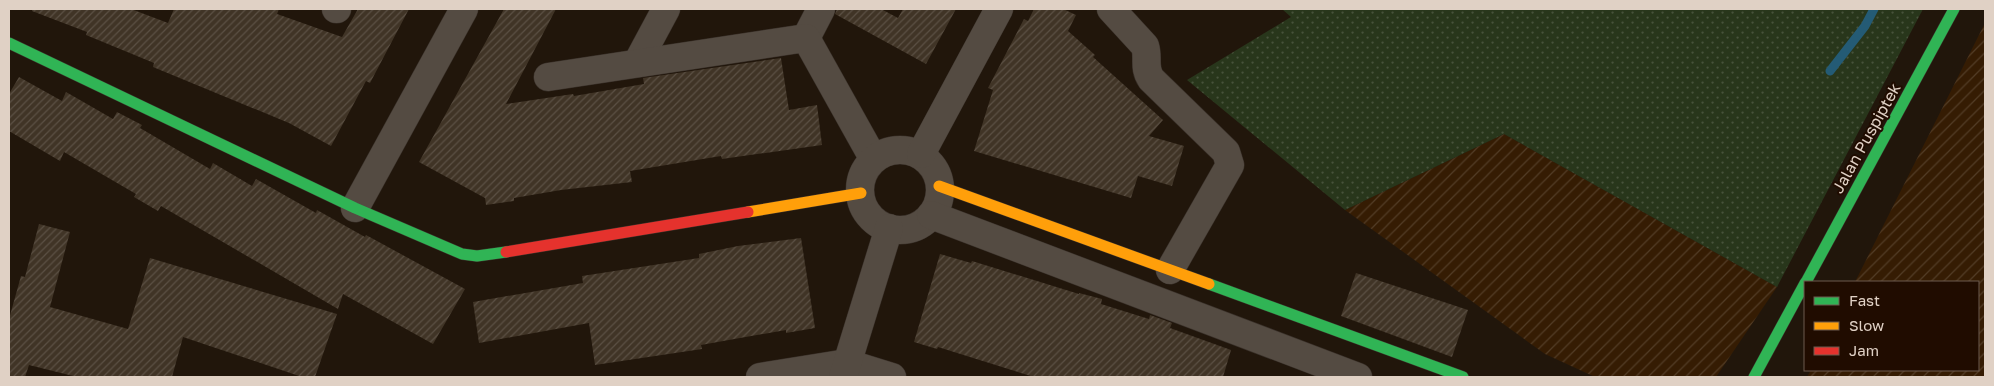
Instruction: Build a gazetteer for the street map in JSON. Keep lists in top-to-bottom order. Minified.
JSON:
{"streets":{"street":["Jalan Puspiptek"]},"legend":["Fast","Slow","Jam"]}
